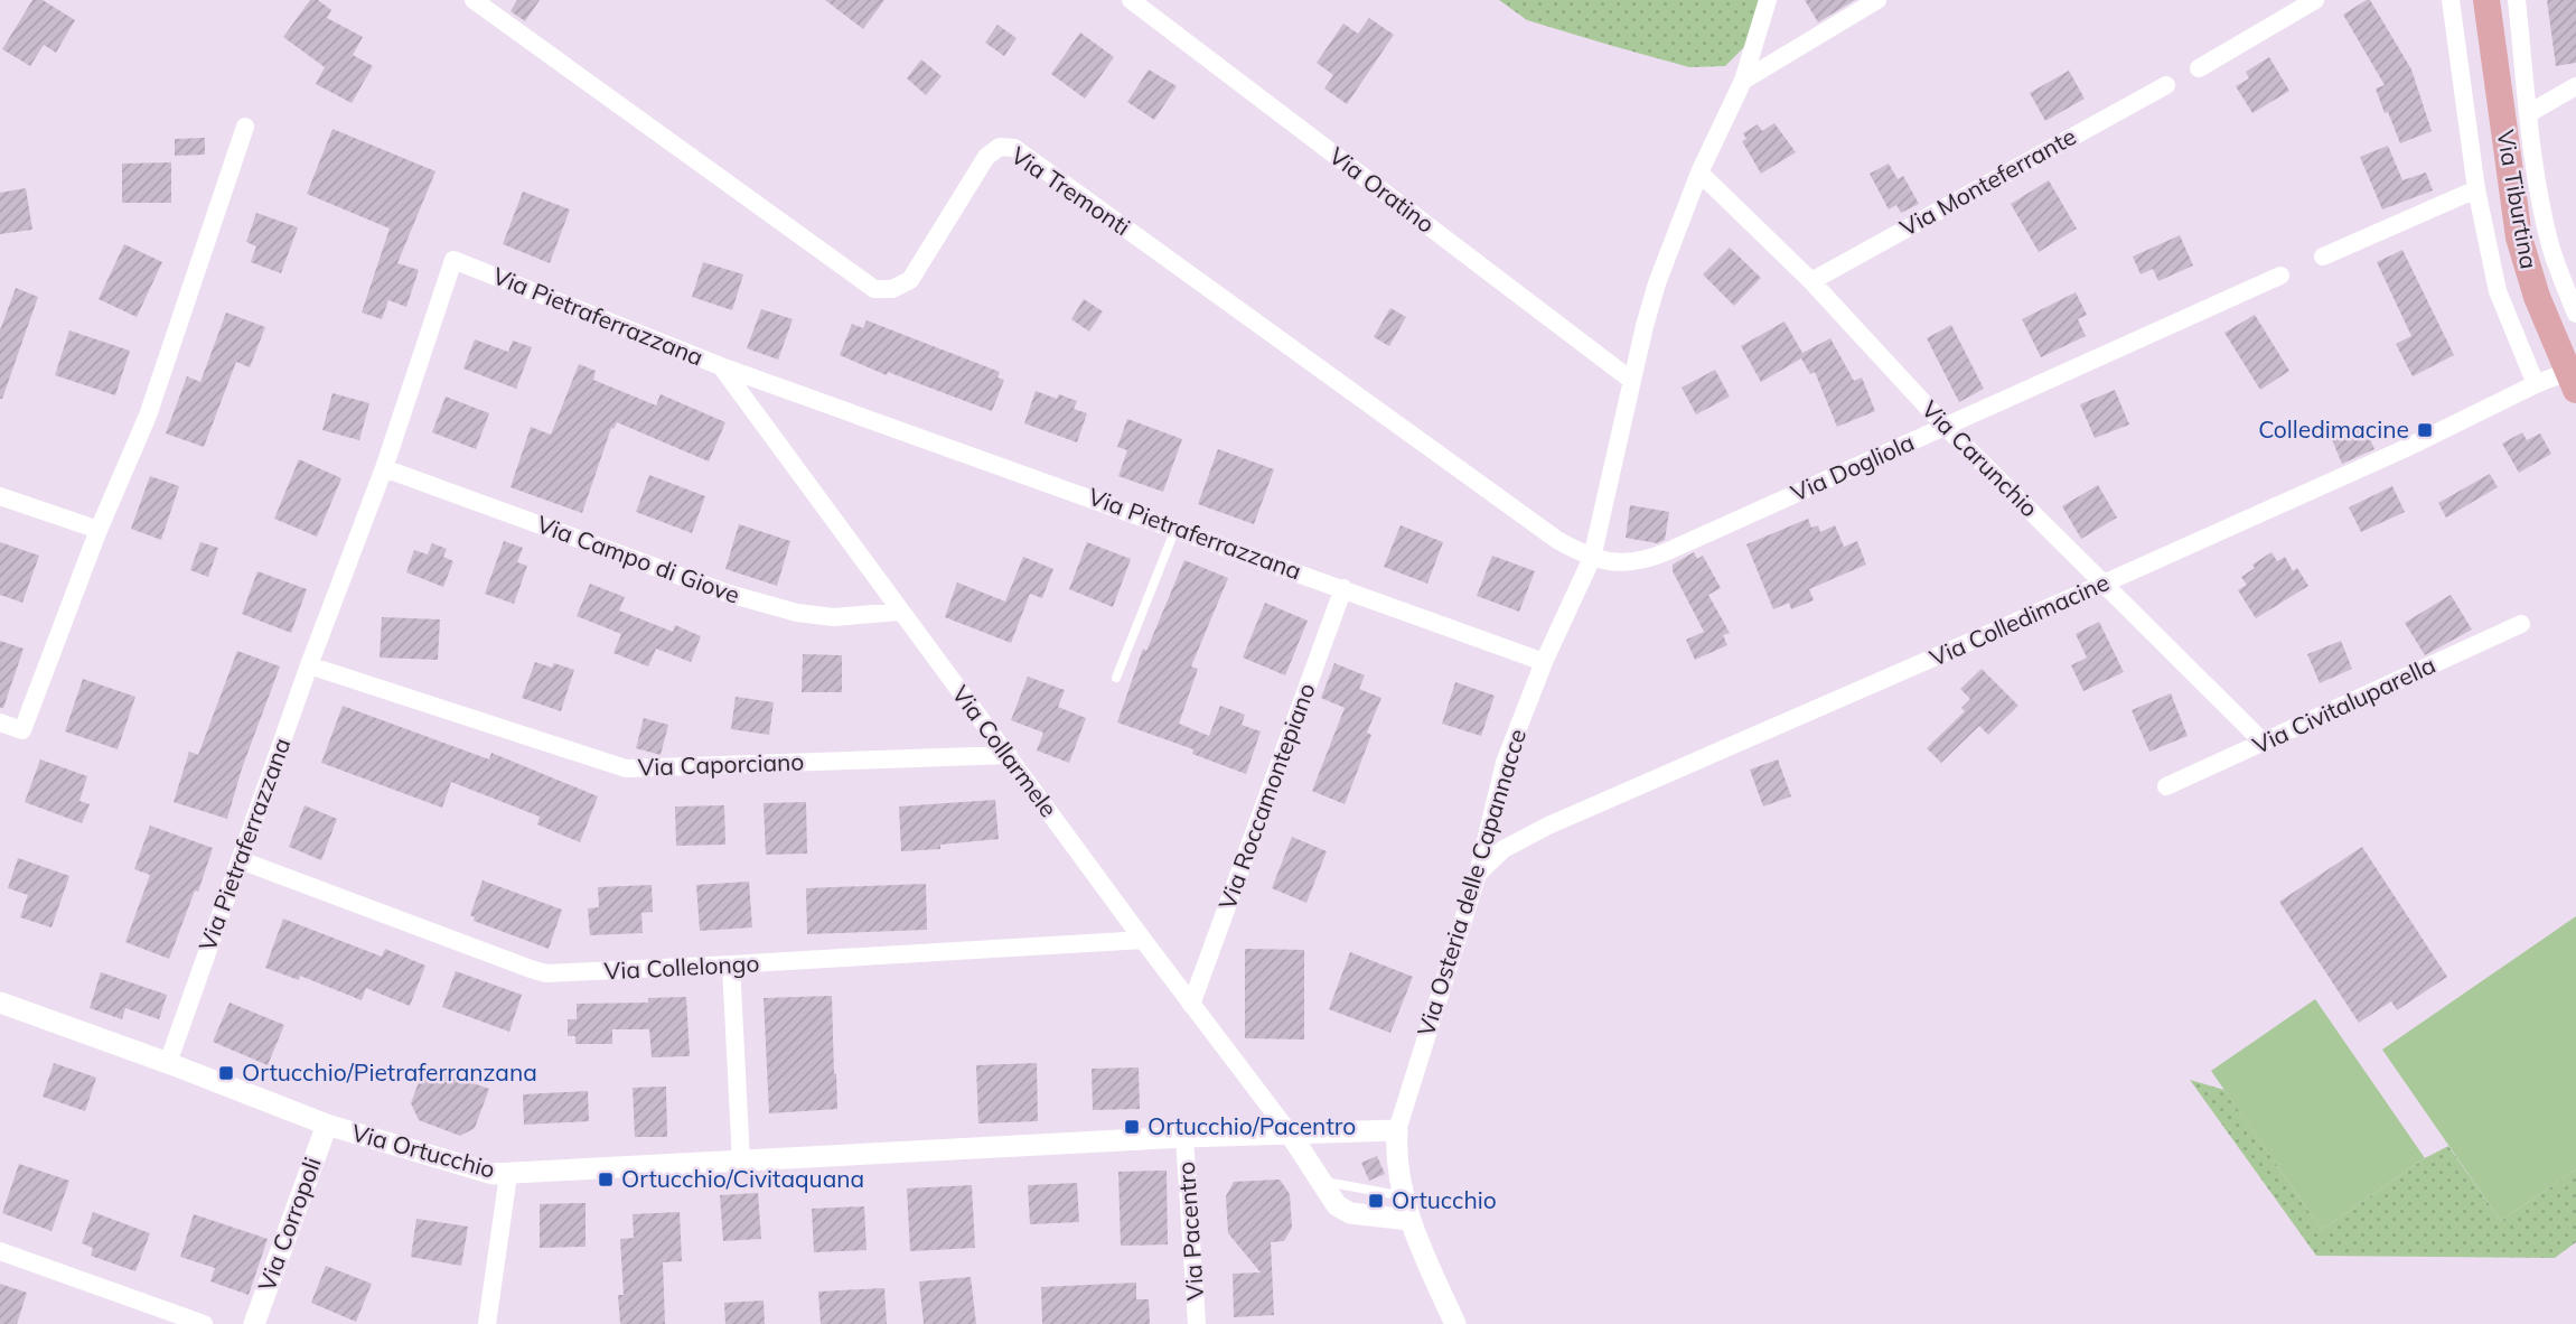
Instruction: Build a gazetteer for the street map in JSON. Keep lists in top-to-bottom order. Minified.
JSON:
{"streets":{"main road":["Via Tiburtina"],"street":["Via Monteferrante","Via Oratino","Via Tremonti","Via Pietraferrazzana","Via Carunchio","Via Dogliola","Via Campo di Giove","Via Colledimacine","Via Civitaluparella","Via Collarmele","Via Caporciano","Via Roccamontepiano","Via Osteria delle Capannacce","Via Collelongo","Via Ortucchio","Via Corropoli","Via Pacentro"]},"crossings":[["Via Monteferrante","Via Carunchio"],["Via Oratino","Via Osteria delle Capannacce"],["Via Tremonti","Via Dogliola"],["Via Tremonti","Via Osteria delle Capannacce"],["Via Tiburtina","Via Colledimacine"],["Via Pietraferrazzana","Via Campo di Giove"],["Via Pietraferrazzana","Via Collarmele"],["Via Pietraferrazzana","Via Caporciano"],["Via Pietraferrazzana","Via Roccamontepiano"],["Via Pietraferrazzana","Via Osteria delle Capannacce"],["Via Pietraferrazzana","Via Collelongo"],["Via Pietraferrazzana","Via Ortucchio"],["Via Carunchio","Via Dogliola"],["Via Carunchio","Via Colledimacine"],["Via Carunchio","Via Civitaluparella"],["Via Carunchio","Via Osteria delle Capannacce"],["Via Dogliola","Via Osteria delle Capannacce"],["Via Campo di Giove","Via Collarmele"],["Via Colledimacine","Via Osteria delle Capannacce"],["Via Collarmele","Via Caporciano"],["Via Collarmele","Via Roccamontepiano"],["Via Collarmele","Via Collelongo"],["Via Collarmele","Via Ortucchio"],["Via Osteria delle Capannacce","Via Ortucchio"],["Via Ortucchio","Via Corropoli"],["Via Ortucchio","Via Pacentro"]],"places":{"transit":["Colledimacine","Ortucchio/Pietraferranzana","Ortucchio/Pacentro","Ortucchio/Civitaquana","Ortucchio"]}}
